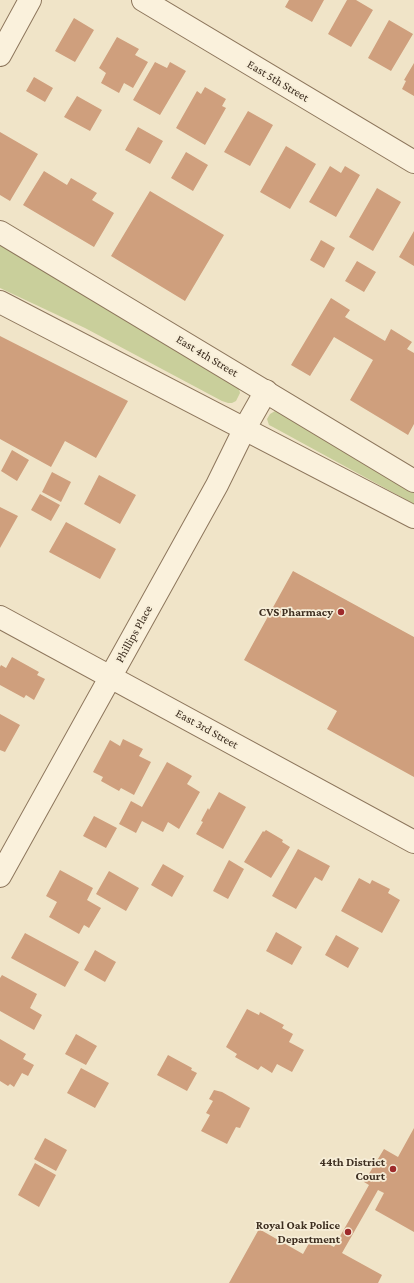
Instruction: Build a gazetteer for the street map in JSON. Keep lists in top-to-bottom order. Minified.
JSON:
{"streets":{"street":["East 5th Street","East 4th Street","Phillips Place","East 3rd Street"]},"crossings":[["East 4th Street","Phillips Place"],["Phillips Place","East 3rd Street"]],"places":["CVS Pharmacy","44th District Court","Royal Oak Police Department"]}
